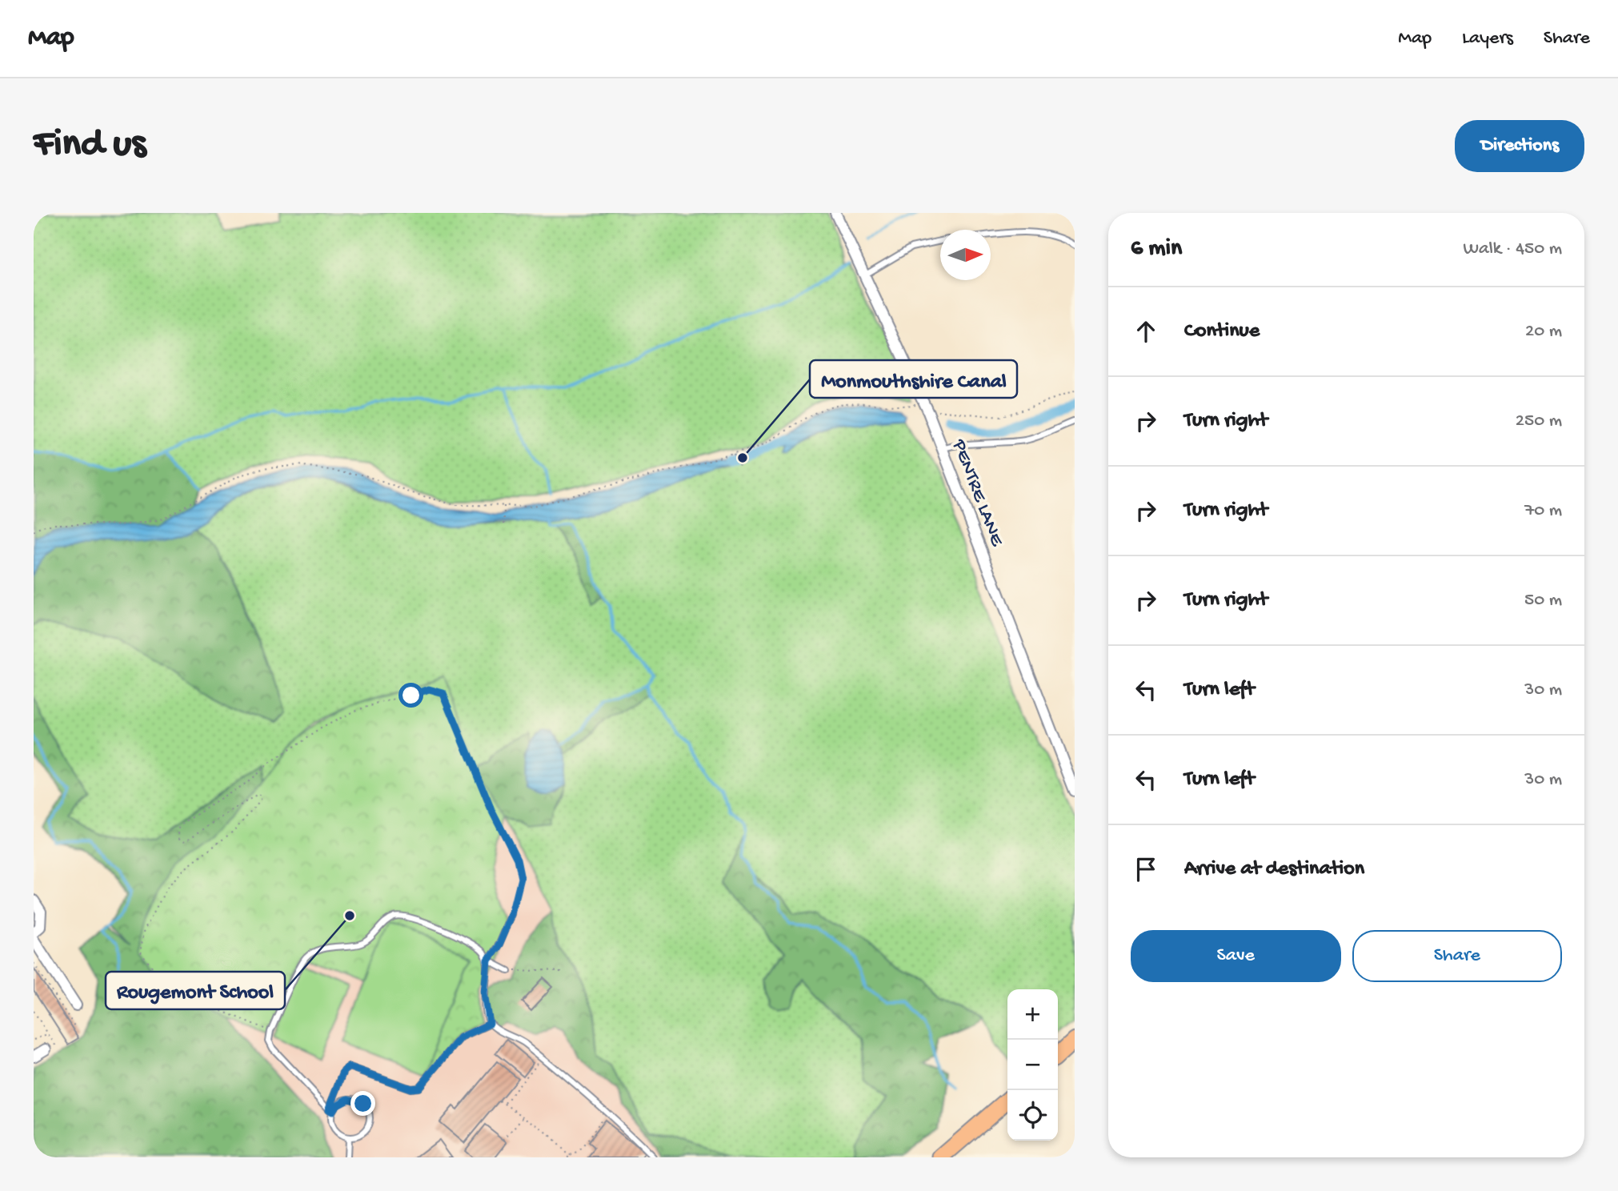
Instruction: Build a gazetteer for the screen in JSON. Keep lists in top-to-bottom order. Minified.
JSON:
{"streets":{"street":["PENTRE LANE"]},"places":["Monmouthshire Canal","Rougemont School"],"north":"right","page":{"header":"Map","nav":["Map","Layers","Share"],"buttons":["Directions",["Save","Share"]],"title":"Find us","heading":["6 min","Walk · 450 m"],"list":[["Continue","20 m"],["Turn right","250 m"],["Turn right","70 m"],["Turn right","50 m"],["Turn left","30 m"],["Turn left","30 m"],"Arrive at destination"],"map_buttons":["+","−"]}}
